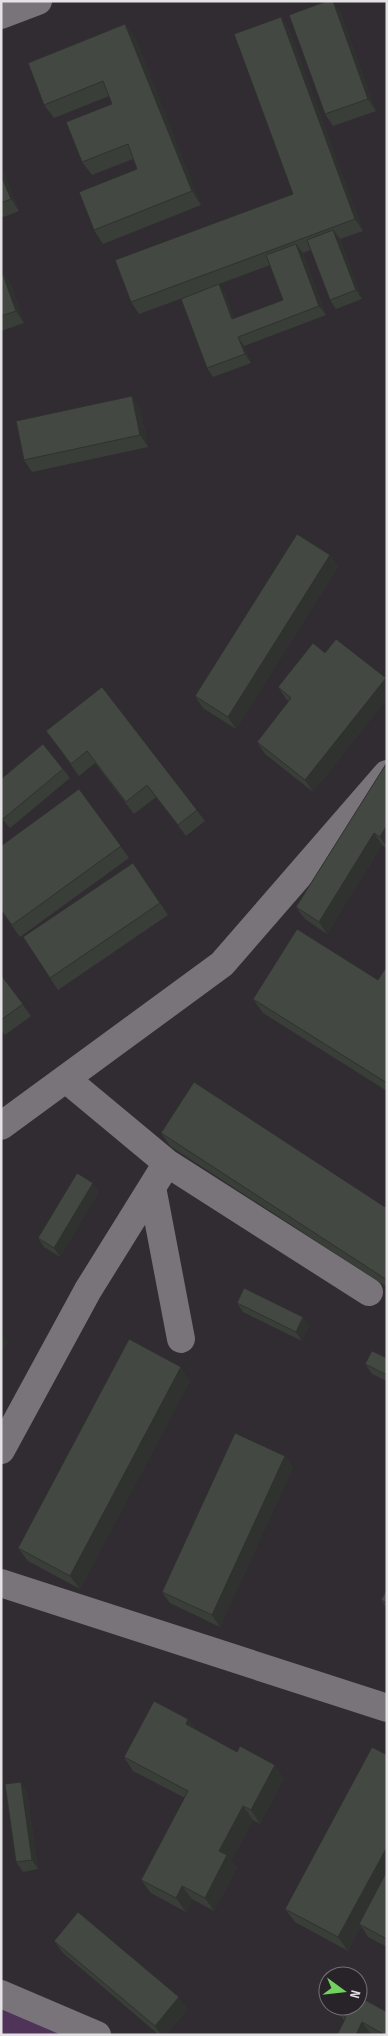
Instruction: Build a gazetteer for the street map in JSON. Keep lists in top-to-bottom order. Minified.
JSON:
{"north":"right"}
